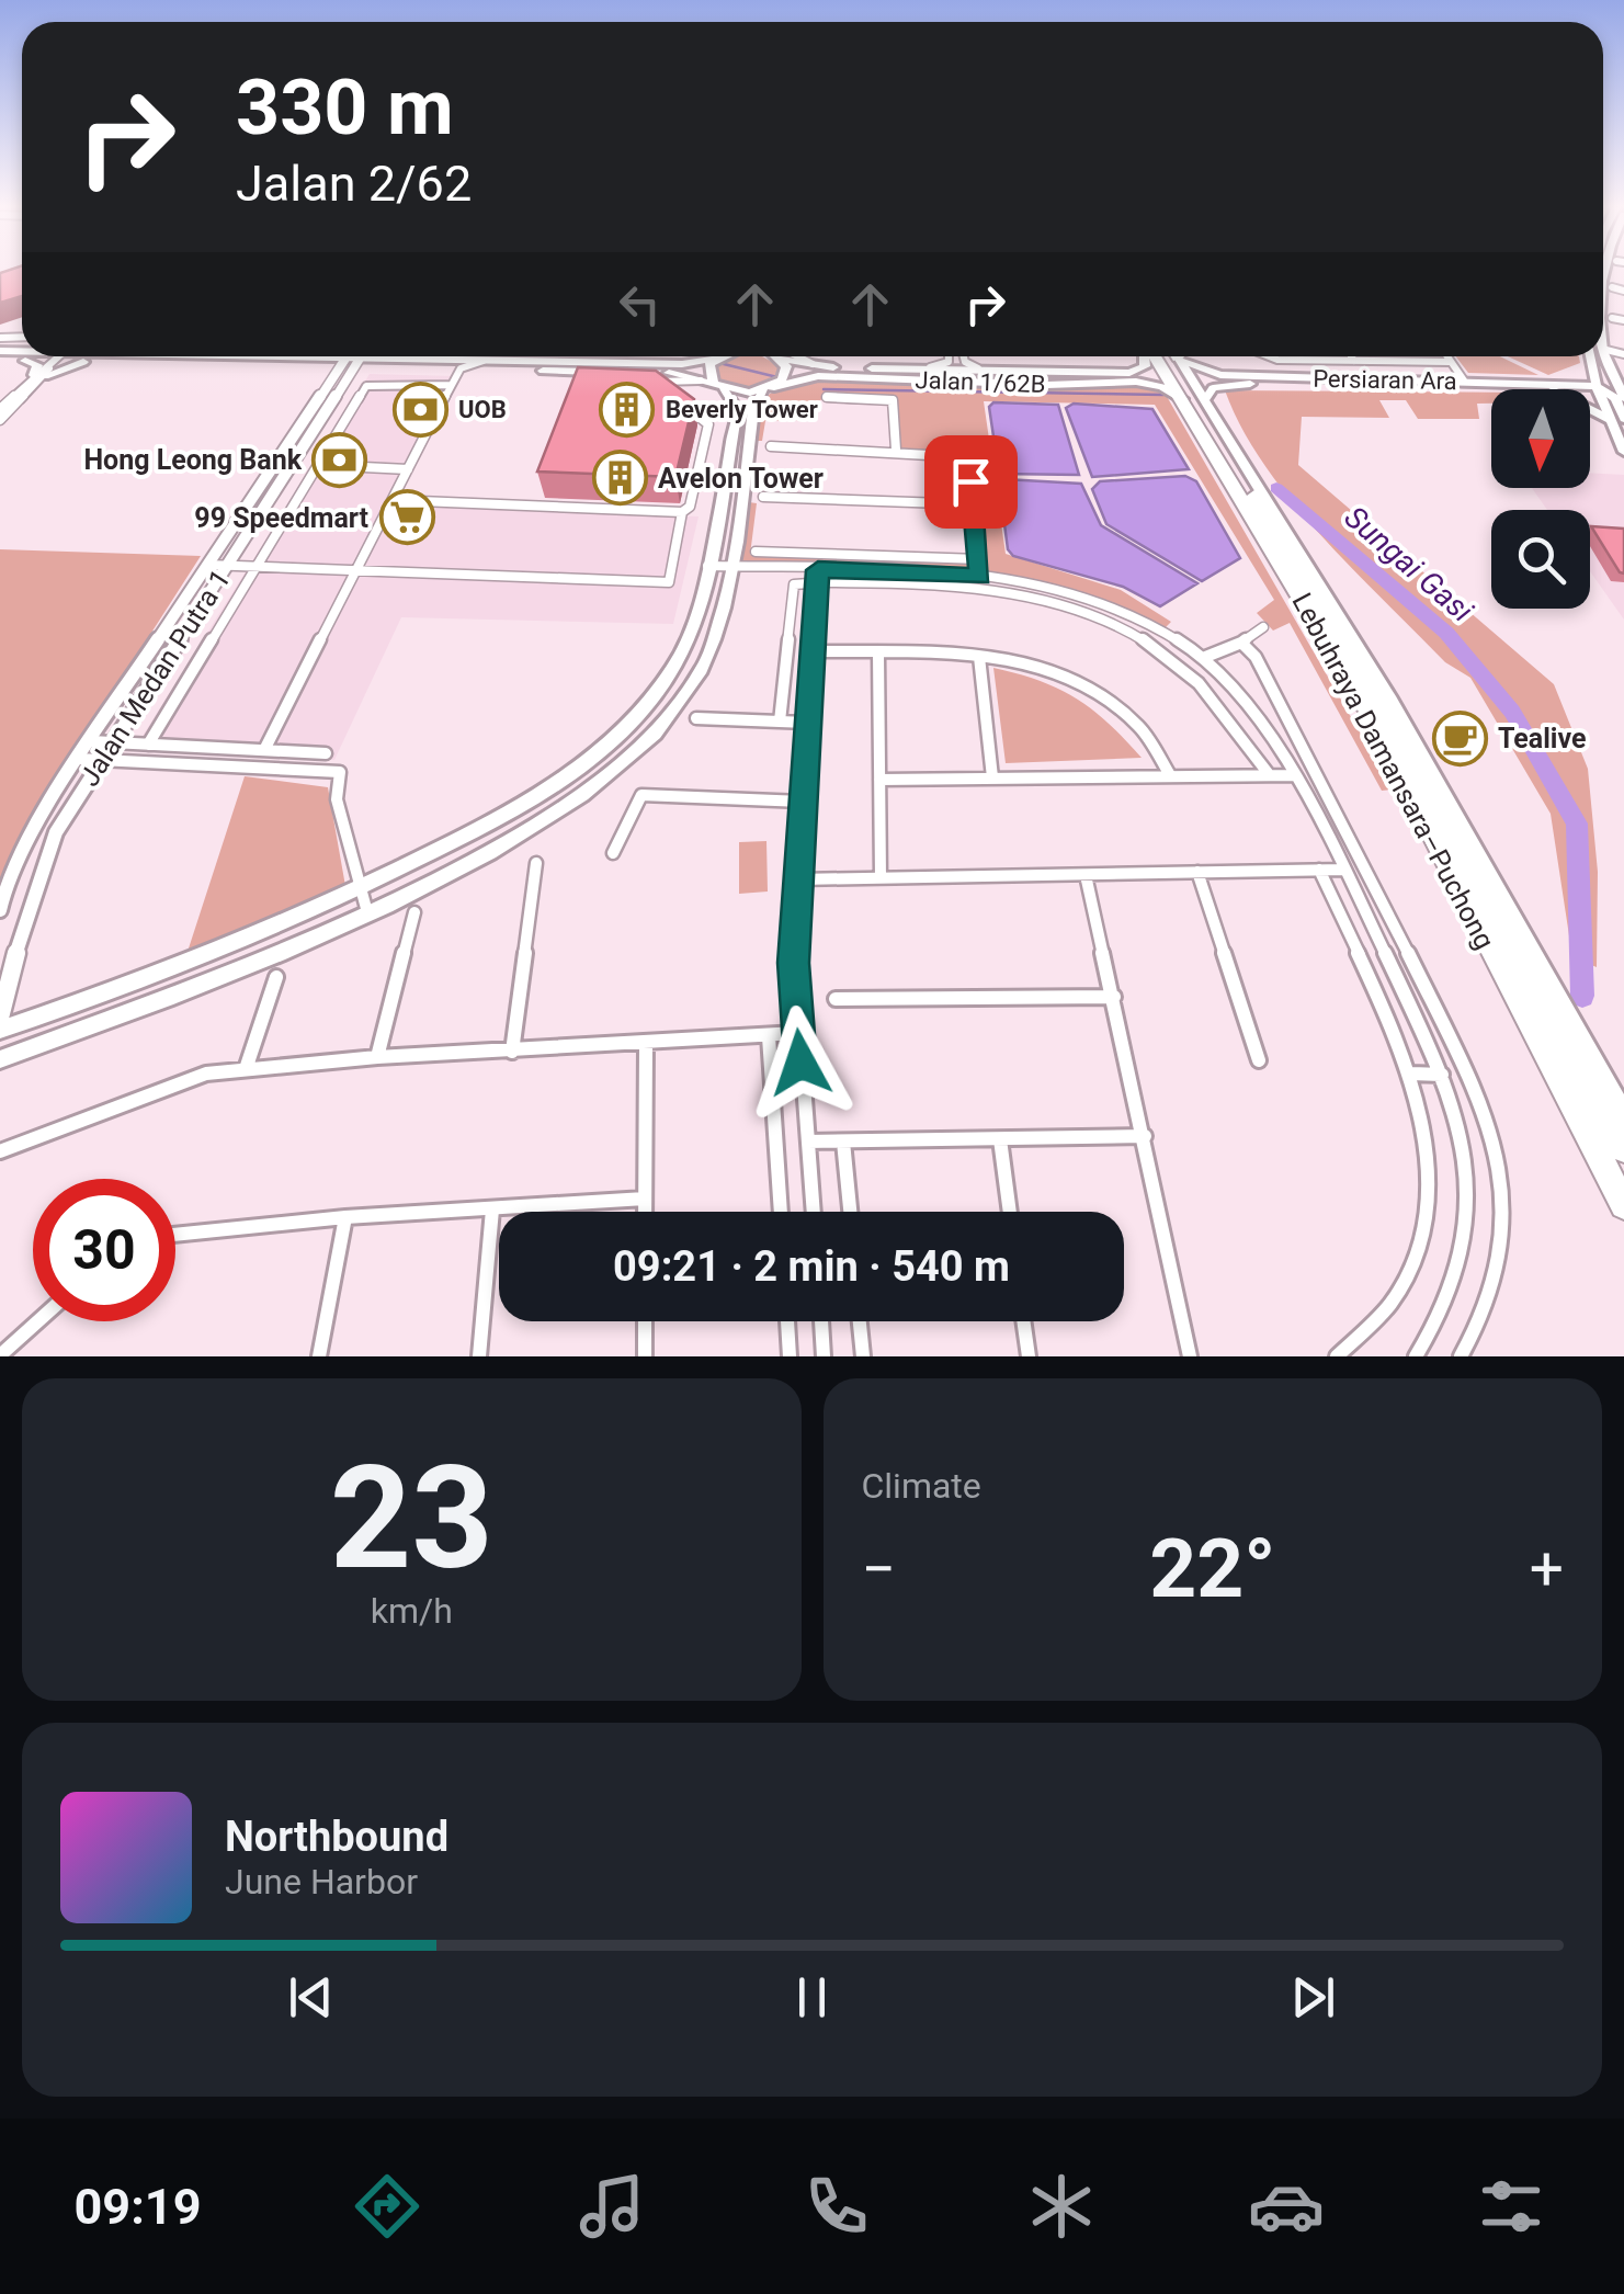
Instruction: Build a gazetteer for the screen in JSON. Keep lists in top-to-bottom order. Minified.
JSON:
{"streets":{"highway":["Lebuhraya Damansara–Puchong"],"main road":["Persiaran Ara","Jalan 1/62B"],"street":["Jalan Medan Putra 1"]},"crossings":[["Persiaran Ara","Jalan 1/62B"],["Persiaran Ara","Lebuhraya Damansara–Puchong"],["Jalan 1/62B","Lebuhraya Damansara–Puchong"]],"water":["Sungai Gasi"],"places":{"bank":["UOB","Hong Leong Bank"],"building":["Beverly Tower","Avelon Tower"],"supermarket":["99 Speedmart"],"cafe":["Tealive"]},"north":"bottom","page":{"turn":["330 m","Jalan 2/62"],"limit":"30","trip":"09:21 · 2 min · 540 m","tile":[["23","km/h"],"Climate"],"heat":["−","22°","+"],"song":["Northbound","June Harbor"],"tabs":"09:19"}}
